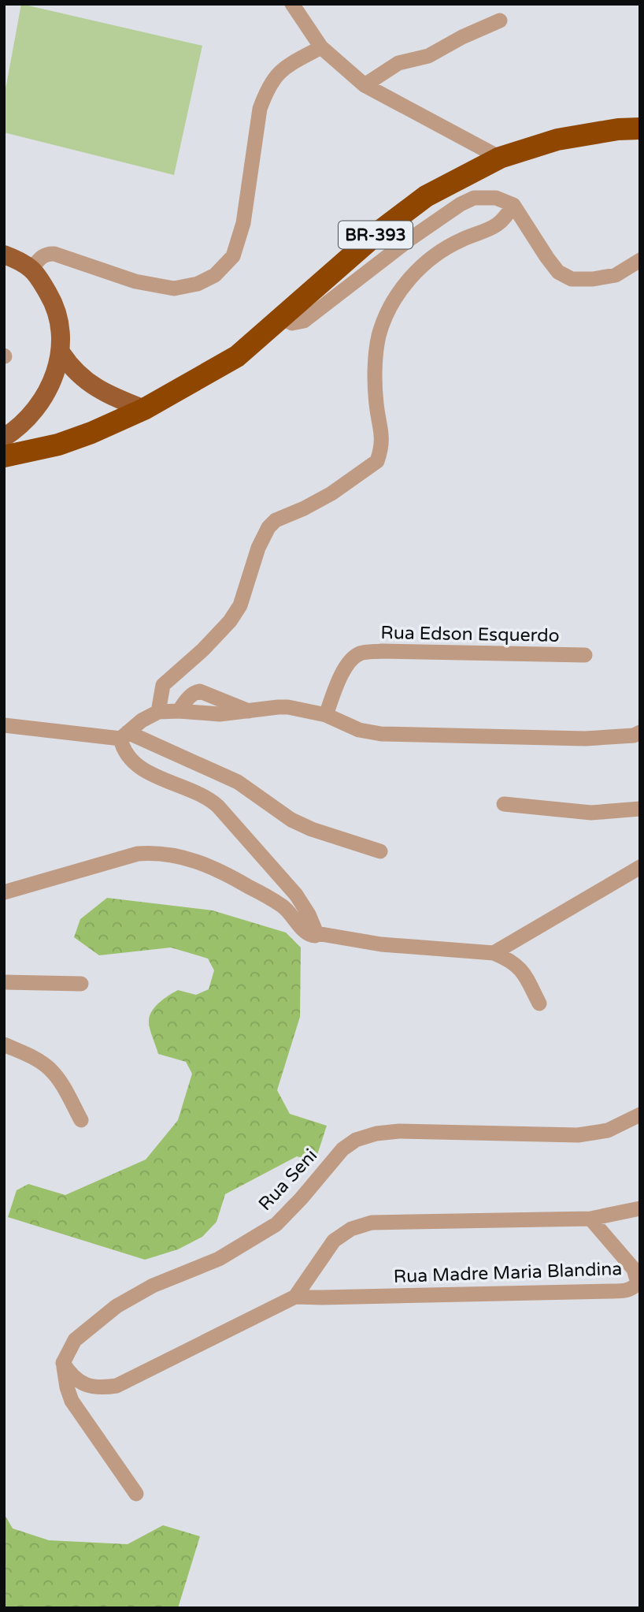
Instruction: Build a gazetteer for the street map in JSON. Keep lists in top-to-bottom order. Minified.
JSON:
{"streets":{"highway":["BR-393"],"street":["Rua Edson Esquerdo","Rua Seni","Rua Madre Maria Blandina"]},"crossings":[["Rua Seni","Rua Madre Maria Blandina"]]}
